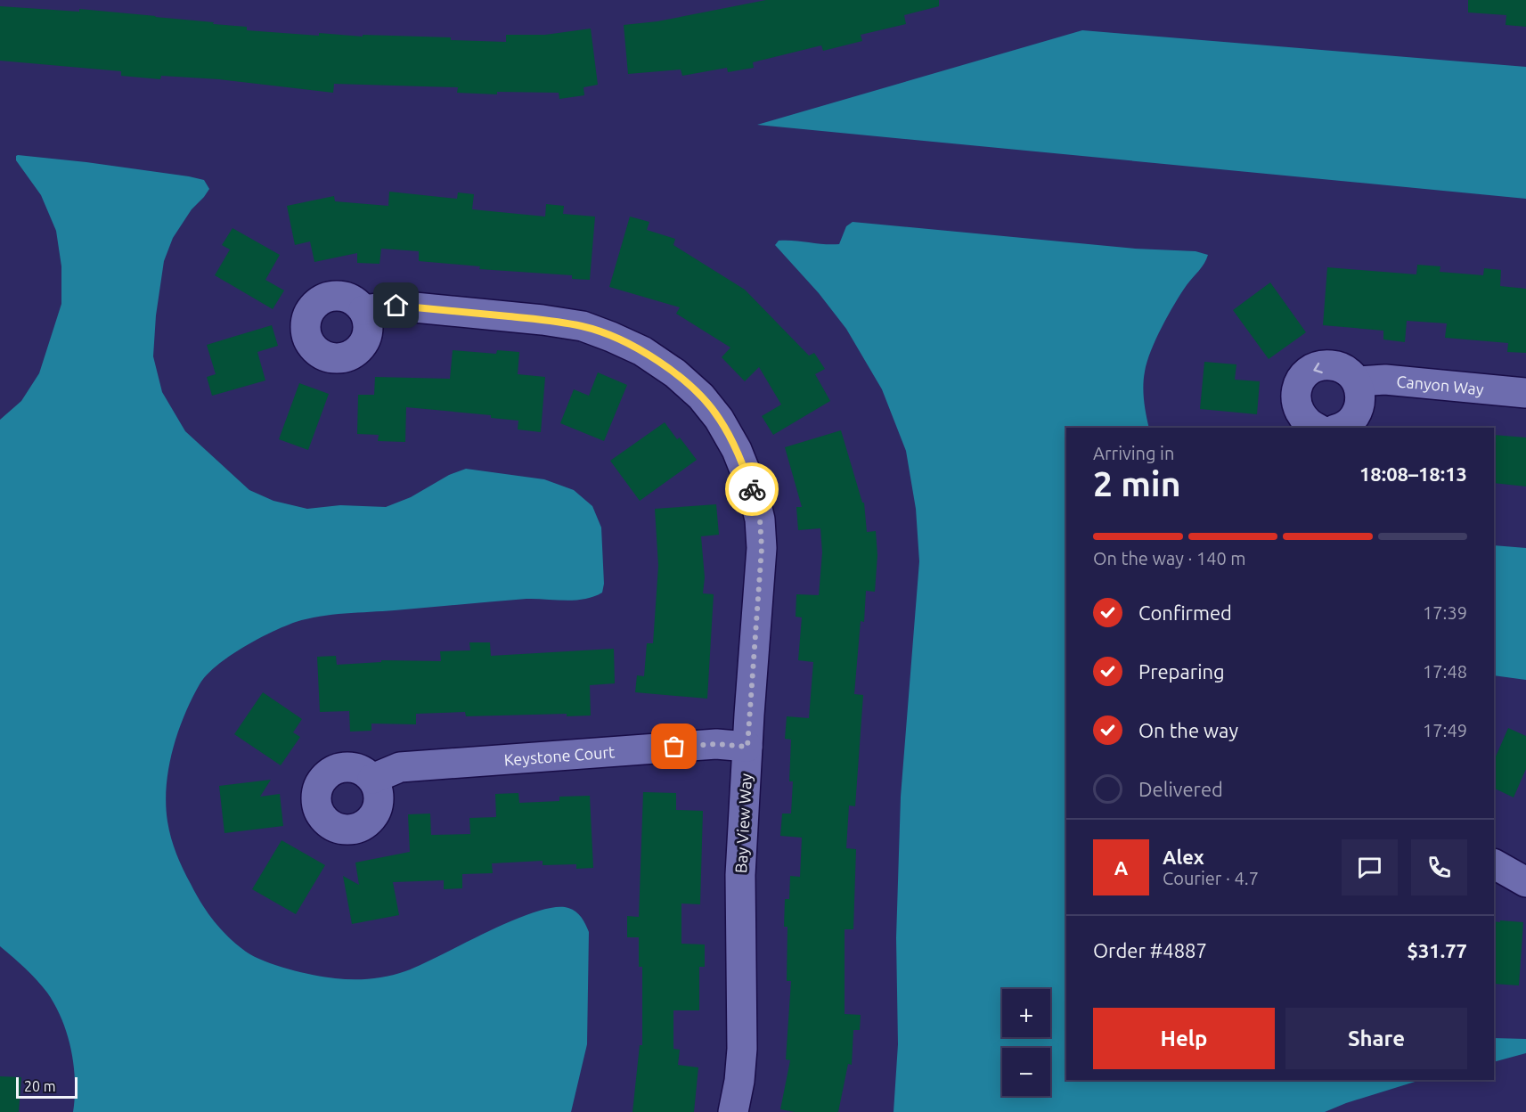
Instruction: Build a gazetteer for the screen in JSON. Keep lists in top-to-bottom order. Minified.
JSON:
{"streets":{"street":["Canyon Way","Keystone Court","Bay View Way"]},"crossings":[["Keystone Court","Bay View Way"]],"scale_bar":"20 m","page":{"heading":["2 min","Arriving in","18:08–18:13"],"panel":["Alex","Courier · 4.7","Order #4887","$31.77"],"bar":"On the way · 140 m","list":[["Confirmed","17:39"],["Preparing","17:48"],["On the way","17:49"],"Delivered"],"round":"A","map_buttons":["+","−"],"buttons":["Help","Share"],"scale":"20 m"}}
